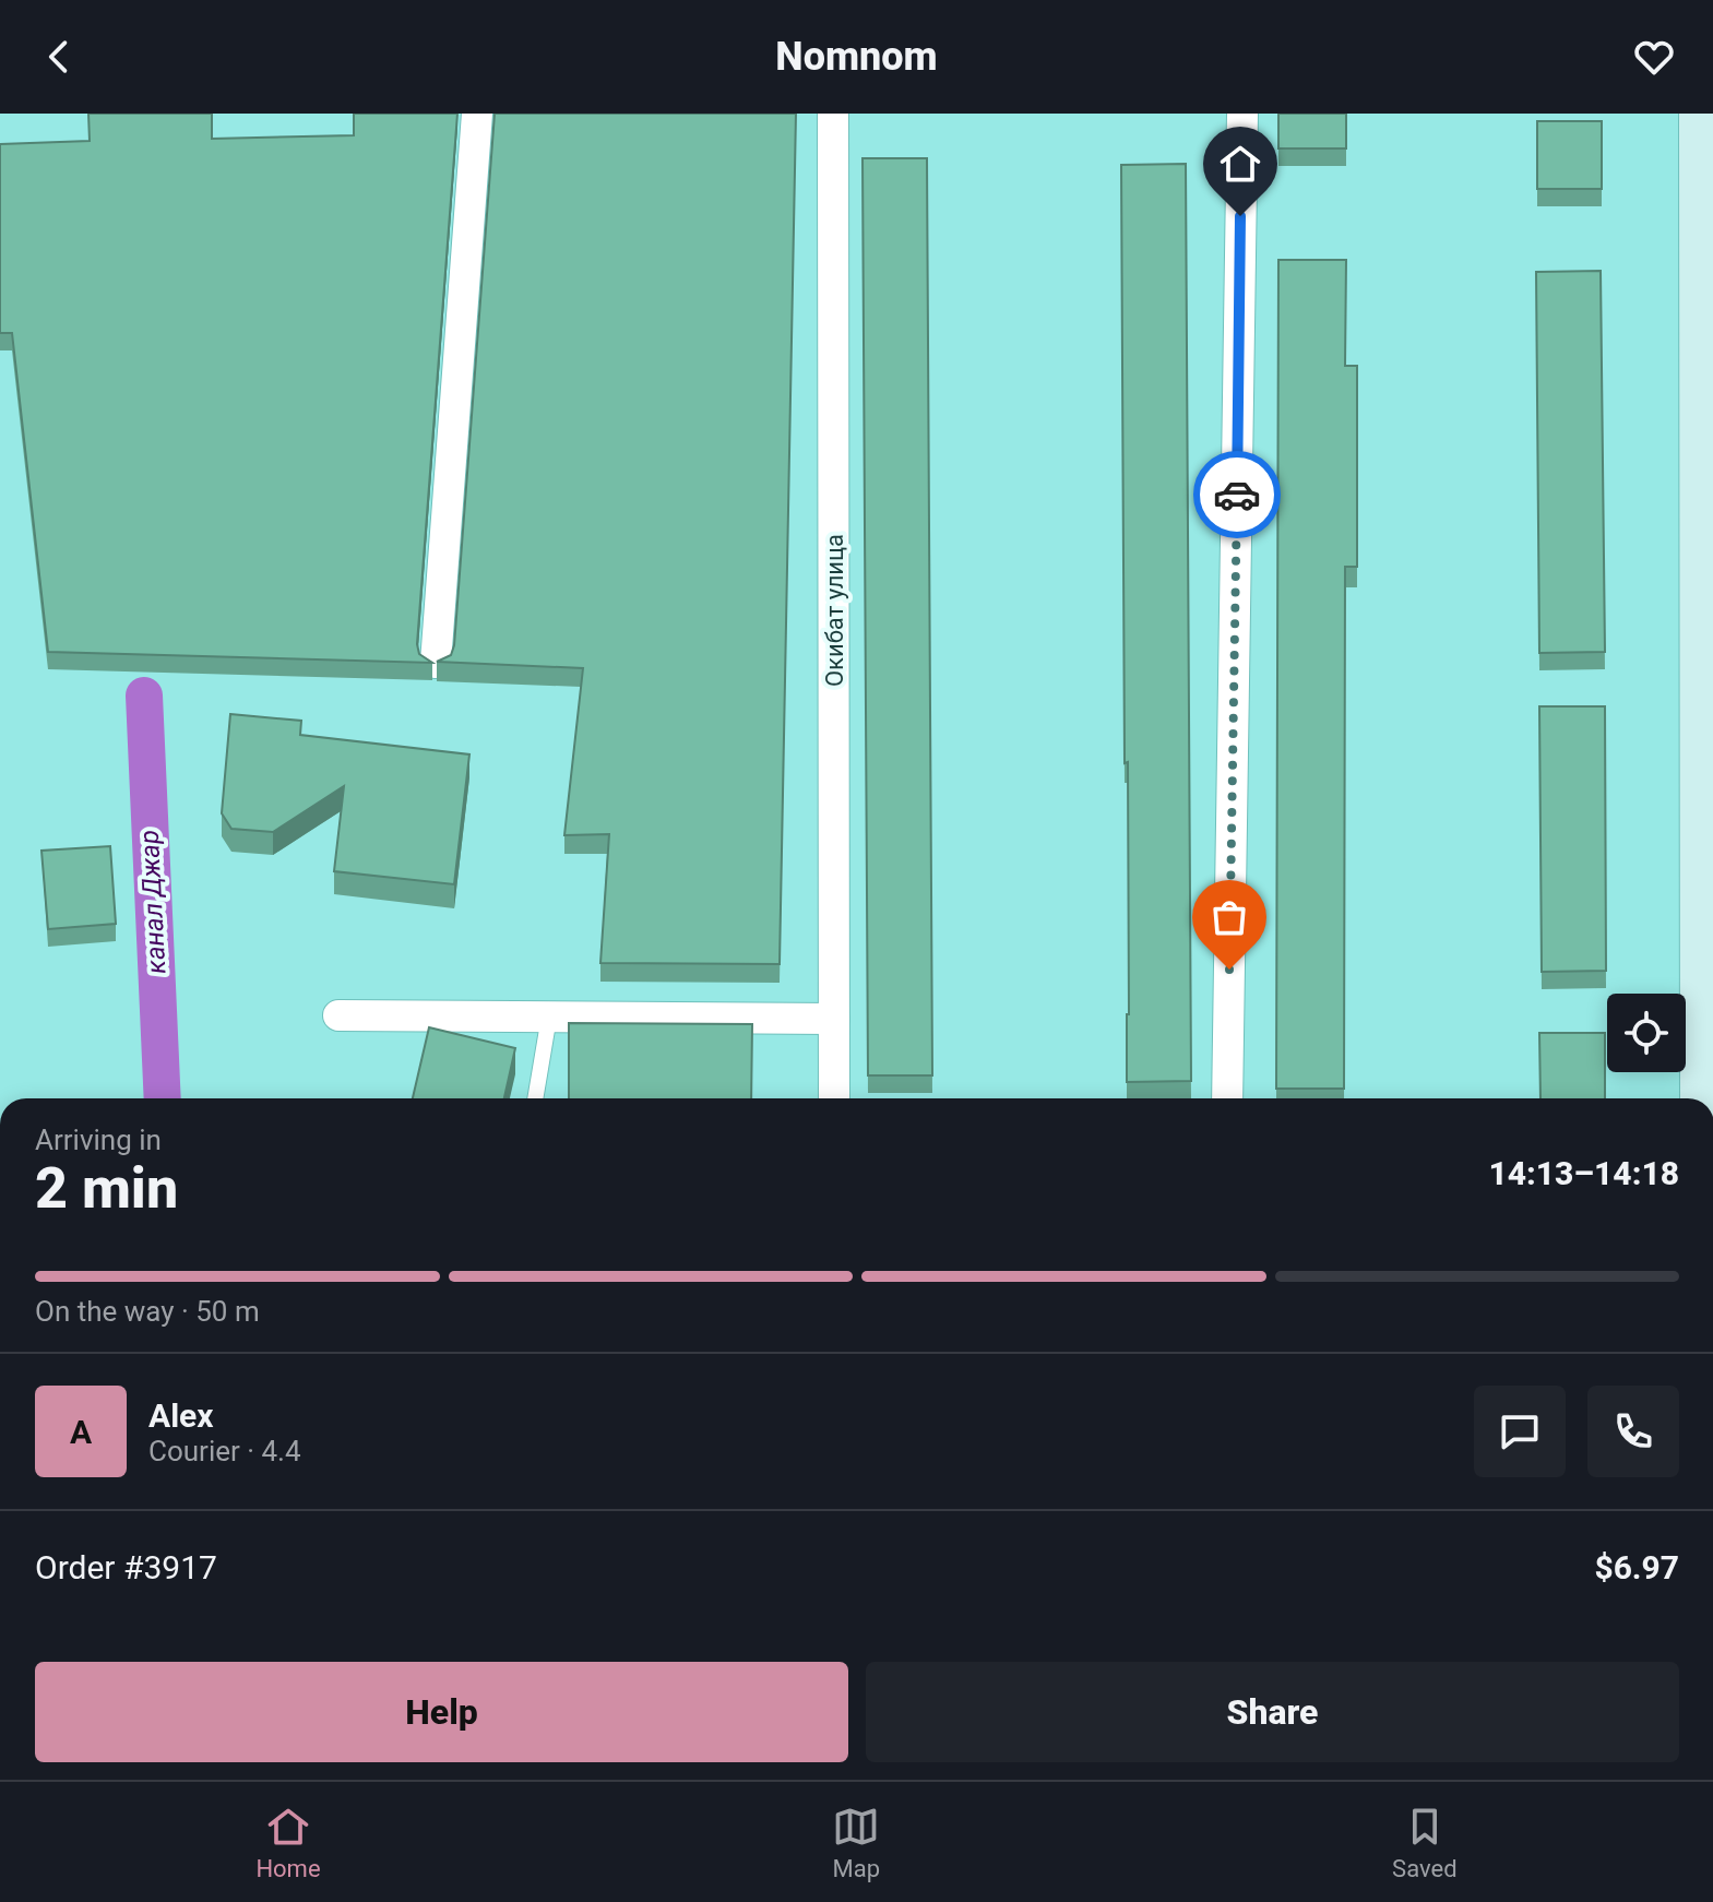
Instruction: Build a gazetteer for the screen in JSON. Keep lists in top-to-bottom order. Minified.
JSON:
{"streets":{"street":["Окибат улица"]},"water":["канал Джар"],"page":{"header":"Nomnom","heading":["2 min","Arriving in","14:13–14:18"],"panel":["Alex","Courier · 4.4","Order #3917","$6.97"],"bar":"On the way · 50 m","round":"A","buttons":["Help","Share"],"tabs":["Home","Map","Saved"]}}
